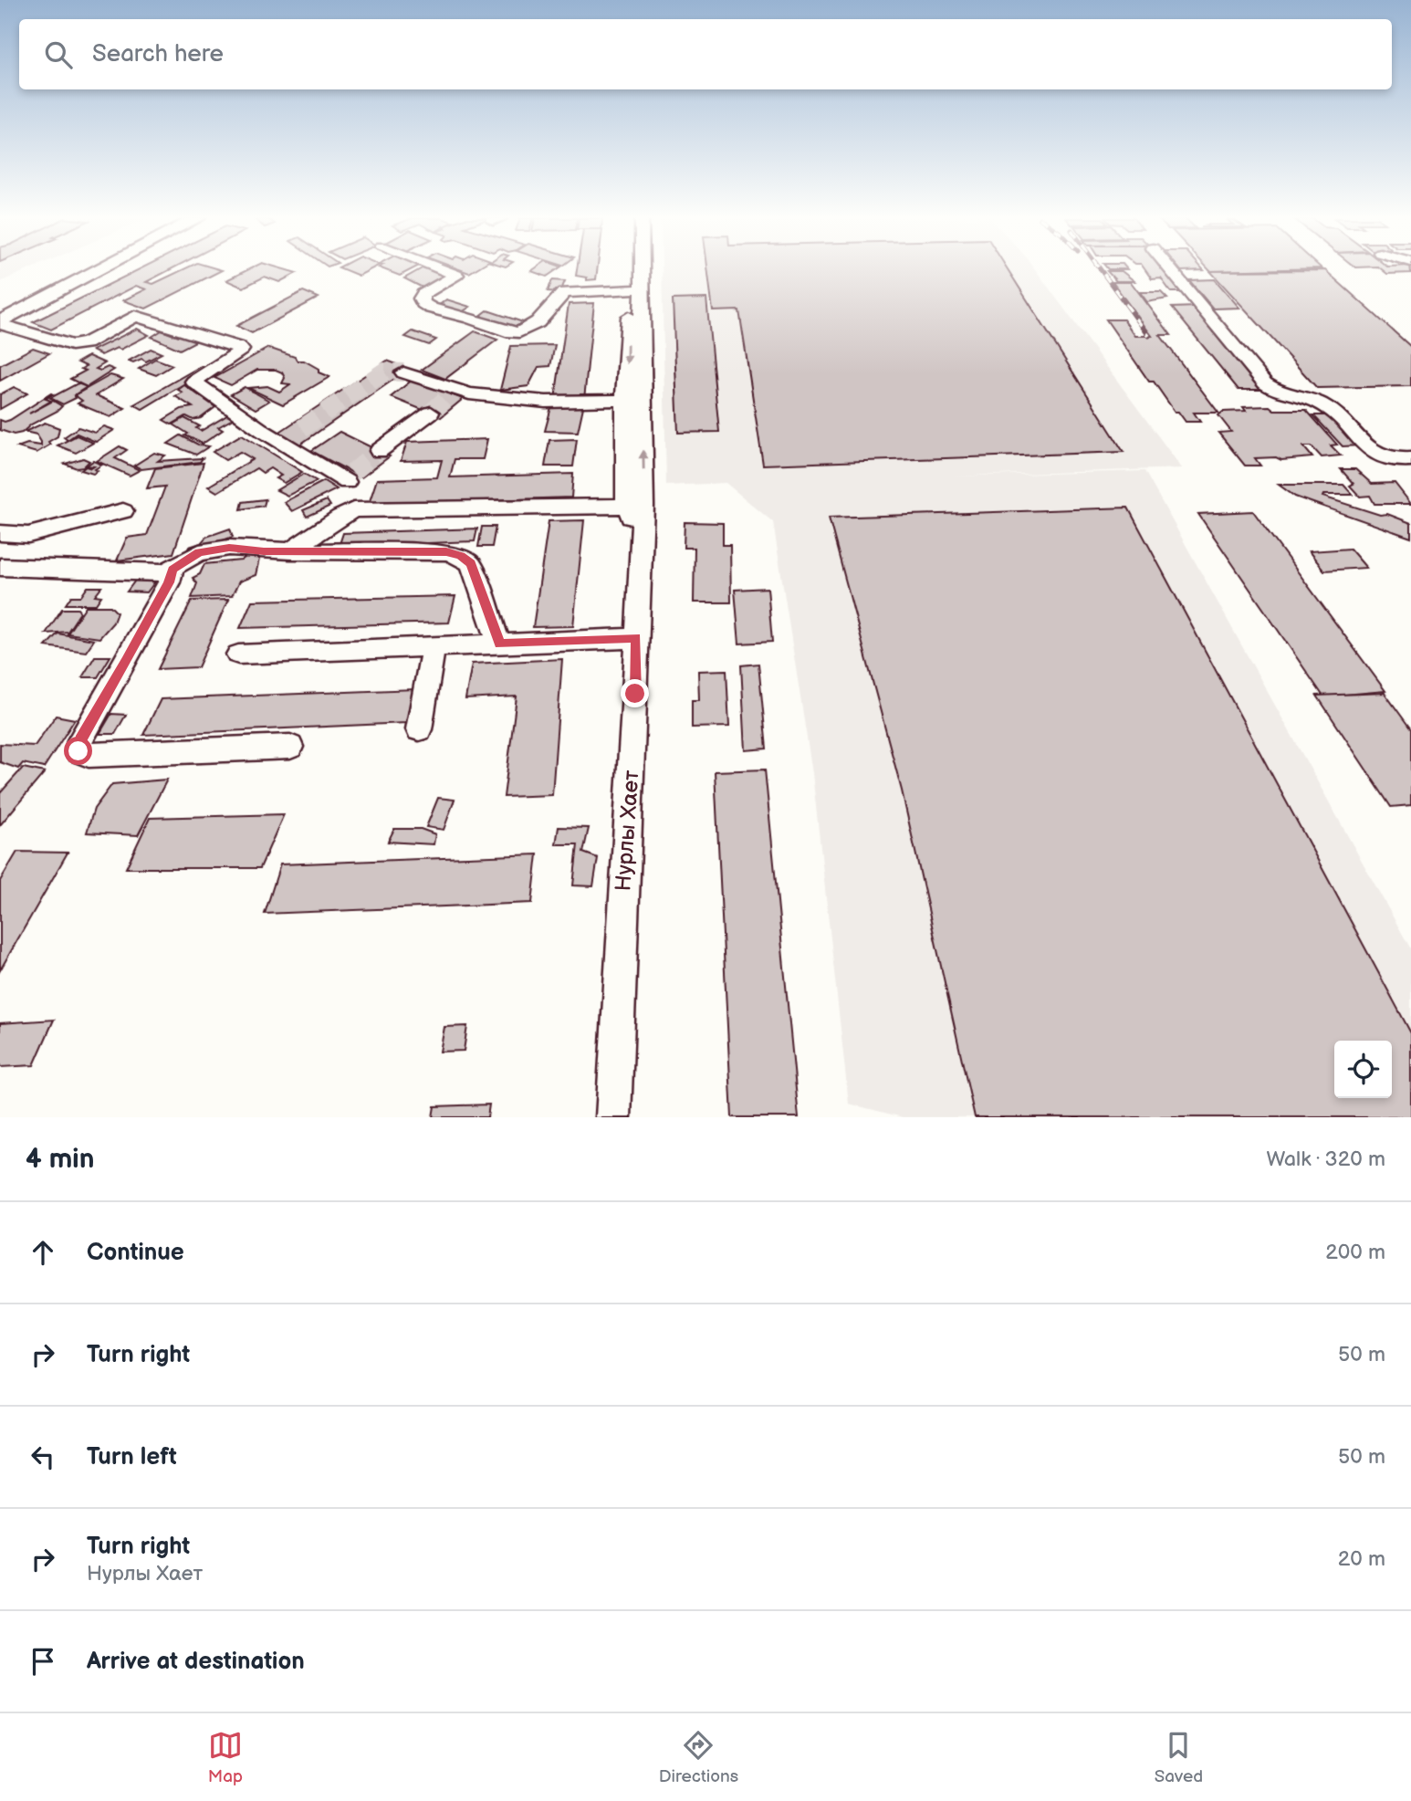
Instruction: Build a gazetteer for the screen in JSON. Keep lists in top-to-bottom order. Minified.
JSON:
{"streets":{"street":["Нурлы Хает"]},"page":{"search":"Search here","heading":["4 min","Walk · 320 m"],"list":[["Continue","200 m"],["Turn right","50 m"],["Turn left","50 m"],["Turn right","Нурлы Хает","20 m"],"Arrive at destination"],"nav":["Map","Directions","Saved"]}}
